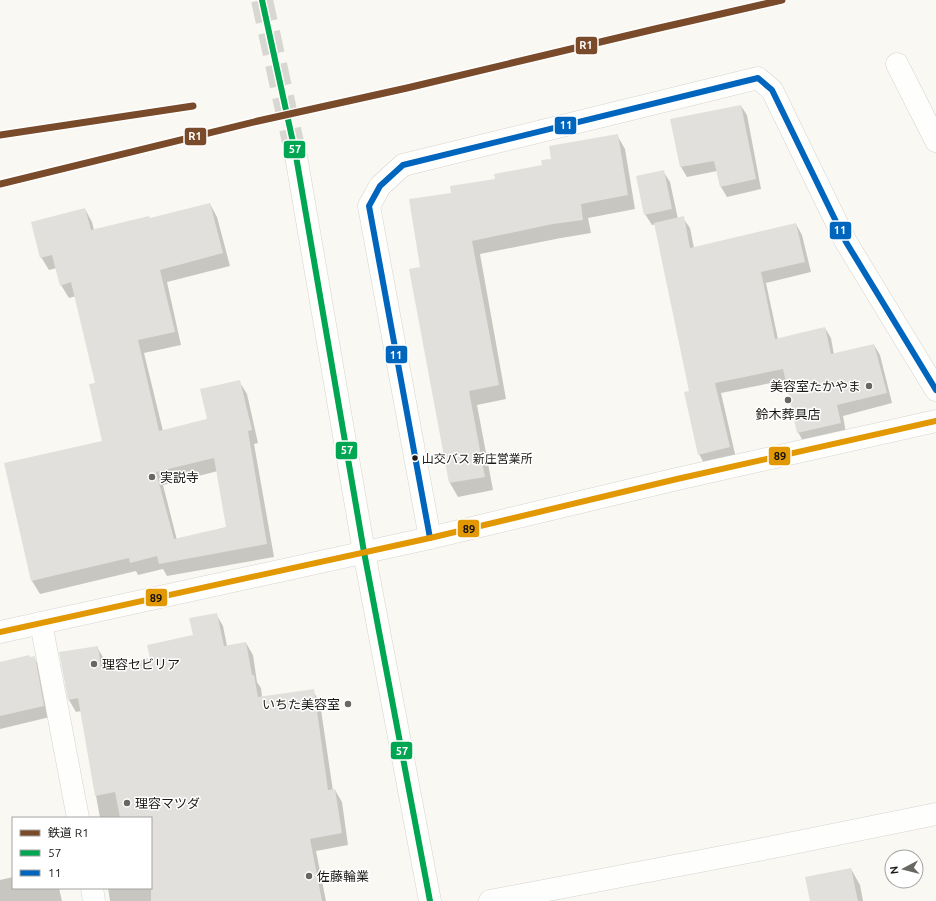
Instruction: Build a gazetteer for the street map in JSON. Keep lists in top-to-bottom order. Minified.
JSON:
{"places":["美容室たかやま","鈴木葬具店","山交バス 新庄営業所","実説寺","理容セビリア","いちた美容室","理容マツダ","佐藤輪業"],"lines":["rail line R1","transit line 57","transit line 11","transit line 89"],"legend":["鉄道 R1","57","11"],"north":"left"}
